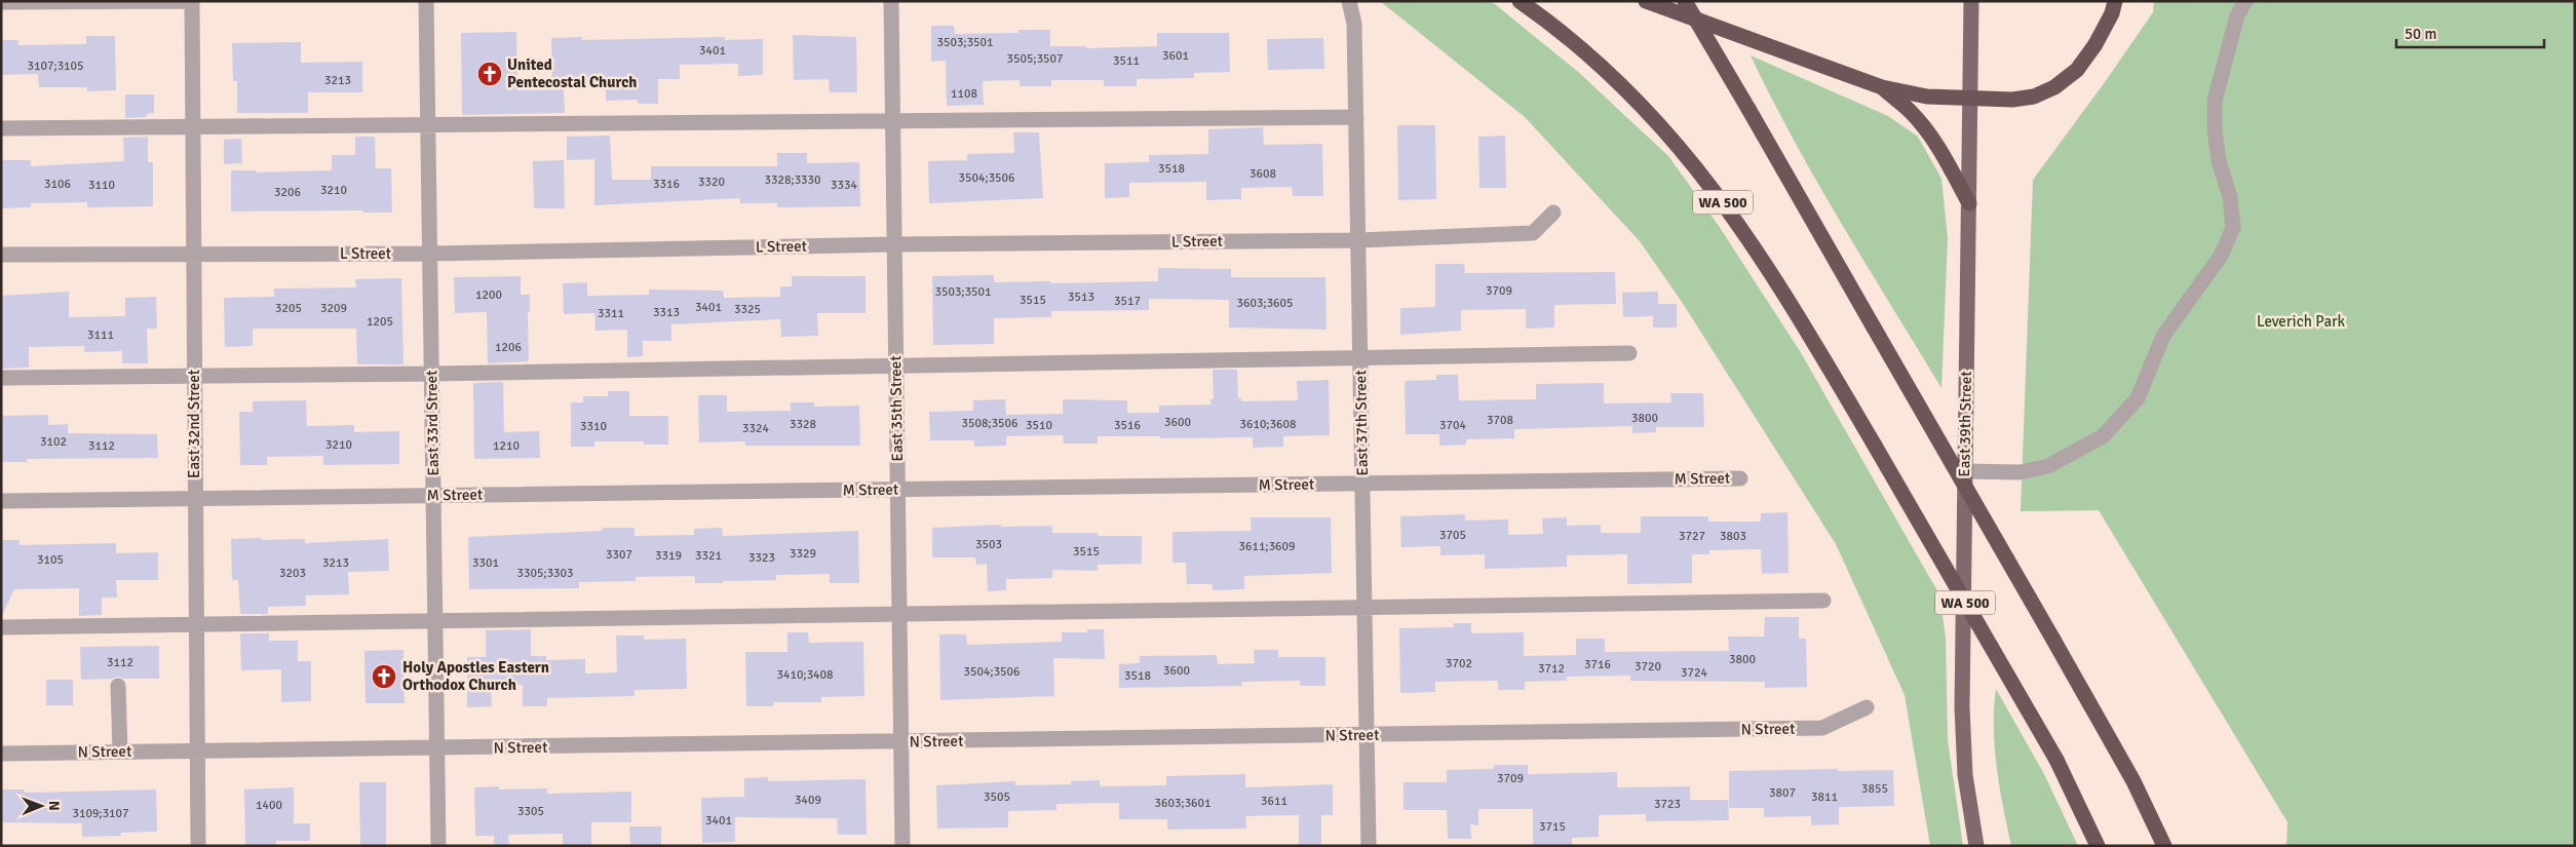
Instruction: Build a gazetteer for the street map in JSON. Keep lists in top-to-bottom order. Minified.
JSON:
{"streets":{"highway":["WA 500"],"main road":["East 39th Street"],"street":["L Street","East 35th Street","East 33rd Street","East 37th Street","East 32nd Street","M Street","N Street"]},"crossings":[["L Street","East 35th Street"],["L Street","East 33rd Street"],["L Street","East 37th Street"],["L Street","East 32nd Street"],["East 35th Street","M Street"],["East 35th Street","N Street"],["East 33rd Street","M Street"],["East 33rd Street","N Street"],["East 37th Street","M Street"],["East 37th Street","N Street"],["East 32nd Street","M Street"],["East 32nd Street","N Street"]],"parks":["Leverich Park"],"places":{"church":["United Pentecostal Church","Holy Apostles Eastern Orthodox Church"]},"house_numbers":["3503;3501","3401","3601","3505;3507","3511","3107;3105","3213","1108","3518","3608","3504;3506","3328;3330","3320","3106","3316","3110","3334","3210","3206","3709","3503;3501","1200","3513","3515","3517","3603;3605","3401","3205","3209","3325","3313","3311","1205","3111","1206","3800","3708","3600","3508;3506","3328","3610;3608","3510","3516","3704","3310","3324","3102","3210","3112","1210","3705","3727","3803","3503","3611;3609","3515","3329","3307","3319","3321","3323","3105","3213","3301","3203","3305;3303","3800","3112","3702","3716","3720","3712","3600","3504;3506","3724","3410;3408","3518","3709","3855","3807","3505","3811","3409","3611","3603;3601","3723","1400","3305","3109;3107","3401","3715"],"scale_bar":"50 m","north":"right"}
